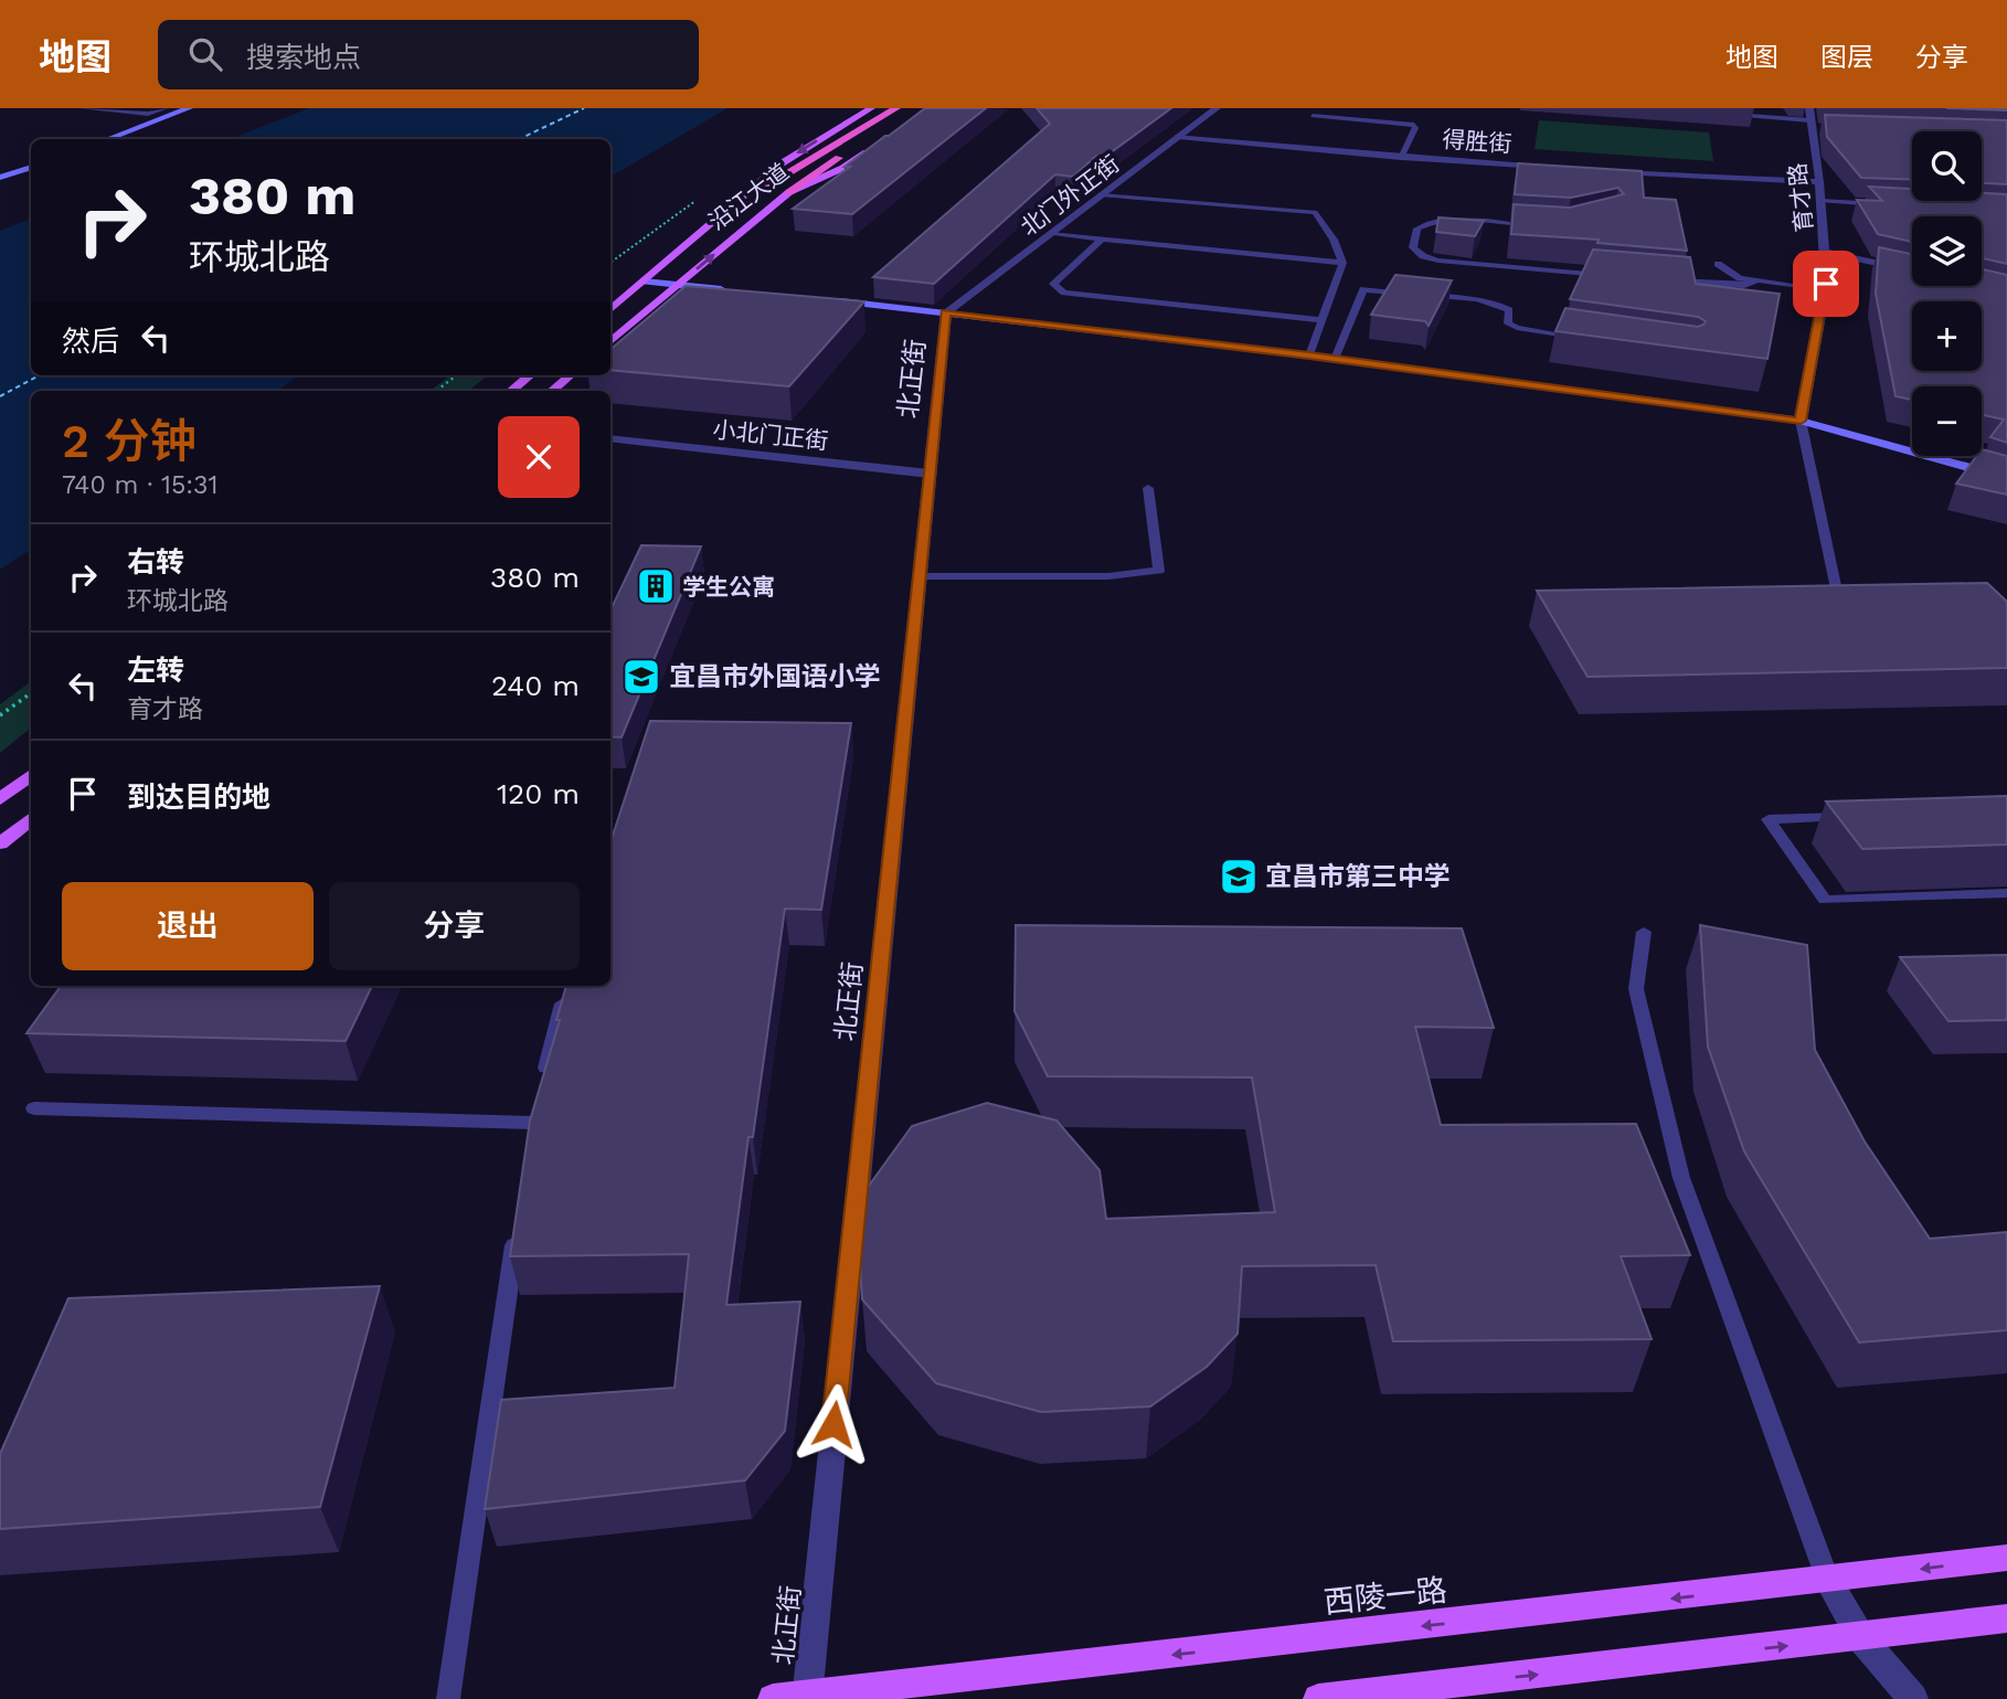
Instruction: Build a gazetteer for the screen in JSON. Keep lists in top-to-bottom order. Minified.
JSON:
{"streets":{"main road":["沿江大道","西陵一路"],"street":["得胜街","北门外正街","育才路","北正街","小北门正街"]},"crossings":[["得胜街","北门外正街"],["北门外正街","北正街"],["北正街","小北门正街"],["北正街","西陵一路"]],"places":{"building":["学生公寓"],"school or university":["宜昌市外国语小学","宜昌市第三中学"]},"page":{"header":"地图","search":"搜索地点","nav":["地图","图层","分享"],"map_buttons":["+","−"],"turn":["380 m","环城北路"],"then":"然后","heading":["2 分钟","740 m · 15:31"],"list":[{"name":"右转","note":"环城北路","value":"380 m"},{"name":"左转","note":"育才路","value":"240 m"},{"name":"到达目的地","value":"120 m"}],"buttons":["退出","分享"]}}
